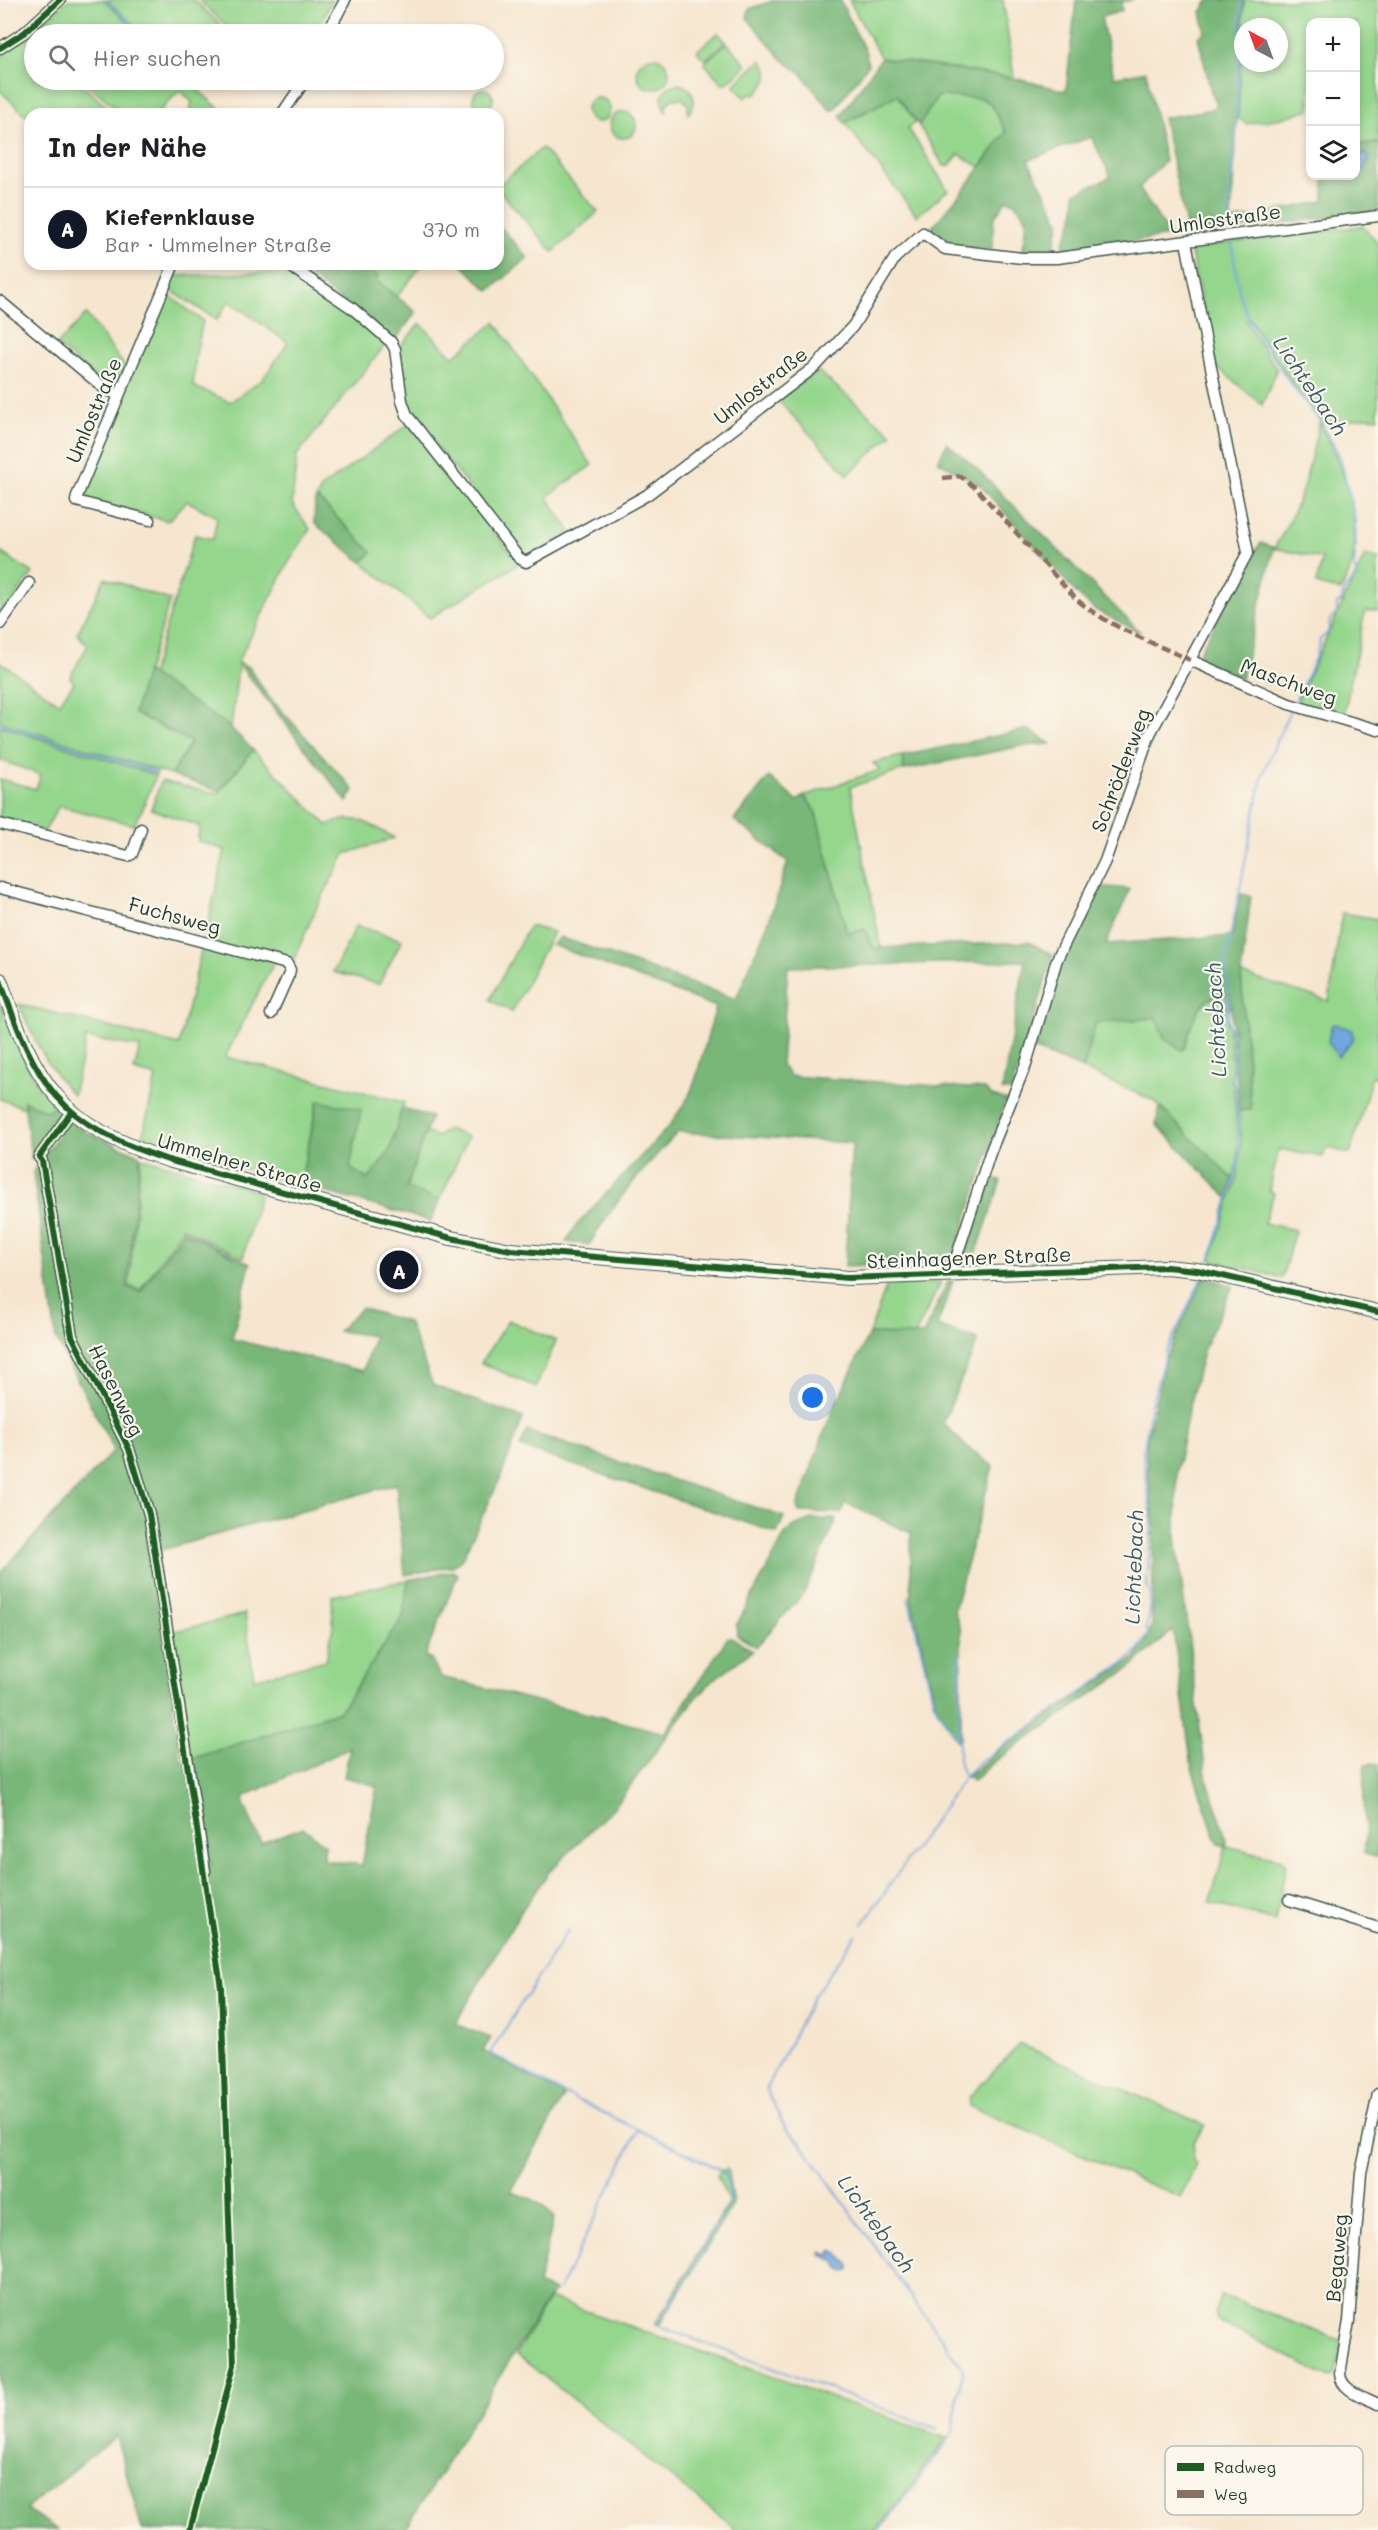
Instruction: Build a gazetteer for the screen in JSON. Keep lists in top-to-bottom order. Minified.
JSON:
{"streets":{"main road":["Ummelner Straße","Steinhagener Straße"],"street":["Umlostraße","Maschweg","Schröderweg","Fuchsweg","Hasenweg","Begaweg"]},"crossings":[["Umlostraße","Schröderweg"],["Maschweg","Schröderweg"],["Schröderweg","Steinhagener Straße"],["Ummelner Straße","Steinhagener Straße"],["Ummelner Straße","Hasenweg"]],"water":["Lichtebach"],"legend":["Radweg","Weg"],"north":"top left","page":{"map_buttons":["+","−"],"search":"Hier suchen","heading":"In der Nähe","list":[{"mark":"A","name":"Kiefernklause","note":"Bar · Ummelner Straße","value":"370 m"}],"pins":"A"}}
